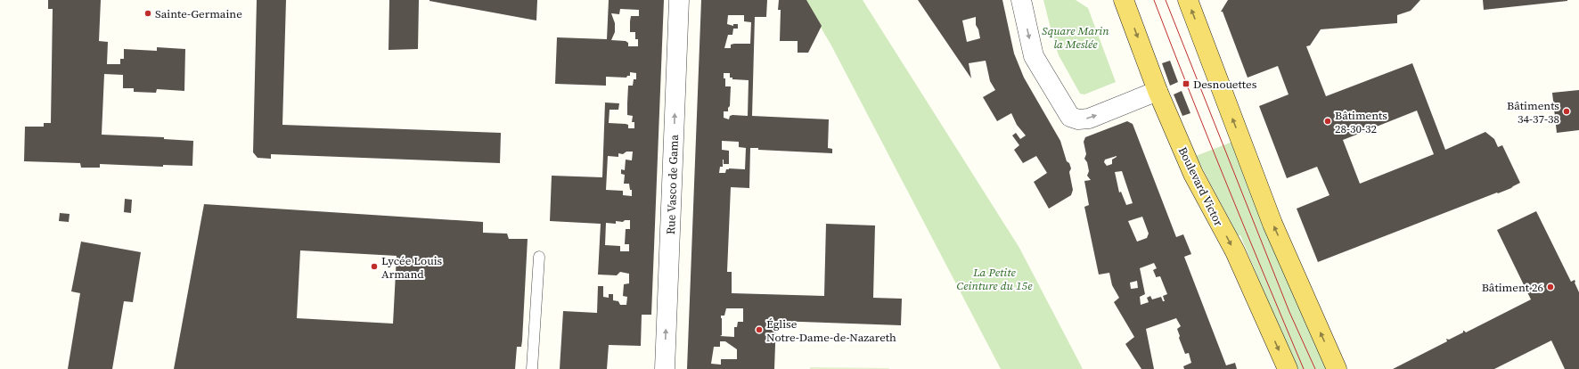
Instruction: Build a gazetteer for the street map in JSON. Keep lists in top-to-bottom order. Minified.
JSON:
{"streets":{"main road":["Boulevard Victor"],"street":["Rue Vasco de Gama"]},"one_way":["Rue Vasco de Gama"],"parks":["Square Marin la Meslée","La Petite Ceinture du 15e"],"places":{"other":["Sainte-Germaine","Bâtiments 34-37-38","Bâtiments 28-30-32","Lycée Louis Armand","Bâtiment 26","Église Notre-Dame-de-Nazareth"],"transit":["Desnouettes"]}}
